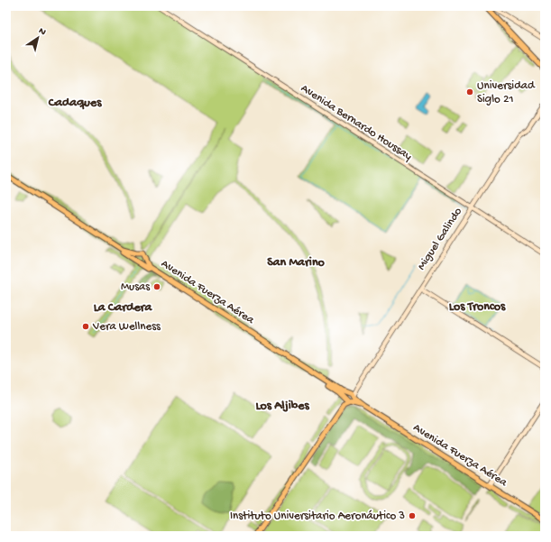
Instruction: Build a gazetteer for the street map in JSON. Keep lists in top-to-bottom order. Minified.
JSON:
{"streets":{"main road":["Avenida Bernardo Houssay","Miguel Galindo","Avenida Fuerza Aérea"]},"crossings":[["Avenida Bernardo Houssay","Miguel Galindo"],["Miguel Galindo","Avenida Fuerza Aérea"]],"districts":["Cadaques","San Marino","Los Troncos","La Cardera","Los Aljibes"],"places":["Universidad Siglo 21","Musas","Vera Wellness","Instituto Universitario Aeronáutico 3"],"north":"top right"}
